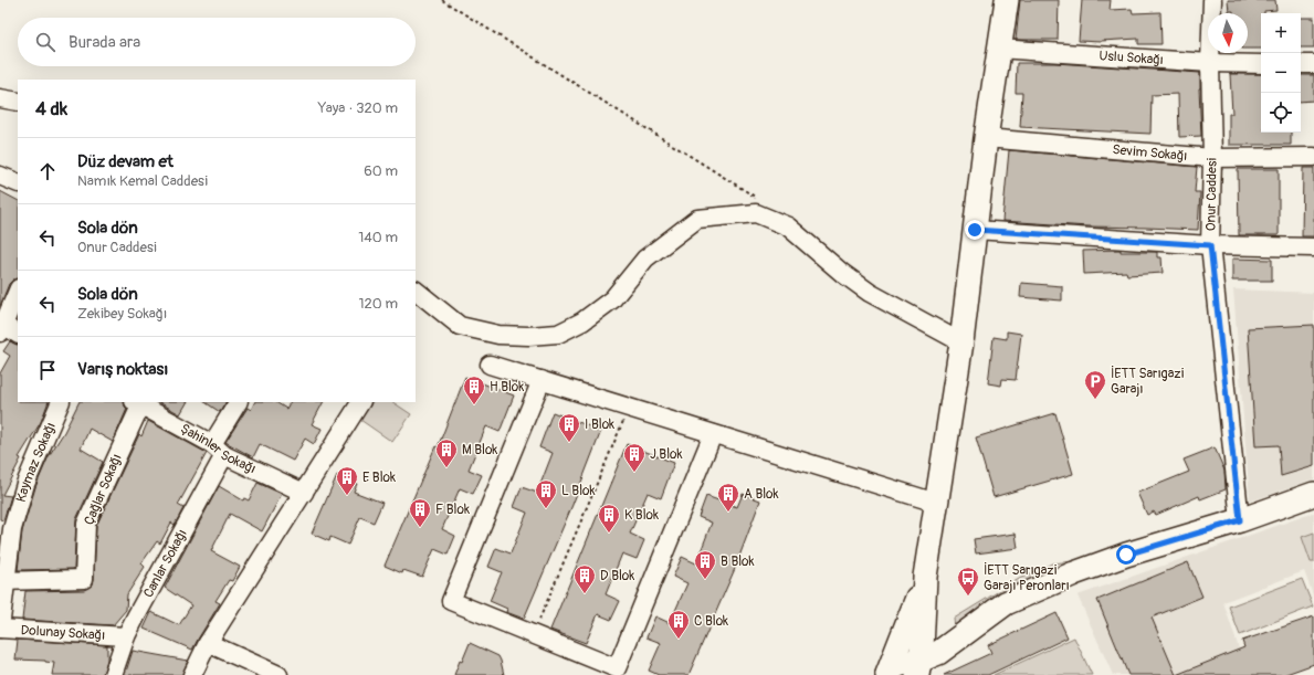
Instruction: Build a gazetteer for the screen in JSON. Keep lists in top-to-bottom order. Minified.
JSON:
{"streets":{"street":["Uslu Sokağı","Sevim Sokağı","Onur Caddesi","Şahinler Sokağı","Kaymaz Sokağı","Çağlar Sokağı","Canlar Sokağı","Dolunay Sokağı"]},"crossings":[["Uslu Sokağı","Onur Caddesi"],["Sevim Sokağı","Onur Caddesi"],["Şahinler Sokağı","Çağlar Sokağı"],["Şahinler Sokağı","Canlar Sokağı"],["Kaymaz Sokağı","Çağlar Sokağı"],["Kaymaz Sokağı","Dolunay Sokağı"],["Canlar Sokağı","Dolunay Sokağı"]],"places":{"parking":["İETT Sarıgazi Garajı"],"building":["H Blok","I Blok","M Blok","J Blok","E Blok","L Blok","A Blok","F Blok","K Blok","B Blok","D Blok","C Blok"],"bus stop":["İETT Sarıgazi Garajı Peronları"]},"north":"bottom","page":{"map_buttons":["+","−"],"search":"Burada ara","heading":["4 dk","Yaya · 320 m"],"list":[["Düz devam et","Namık Kemal Caddesi","60 m"],["Sola dön","Onur Caddesi","140 m"],["Sola dön","Zekibey Sokağı","120 m"],"Varış noktası"]}}
